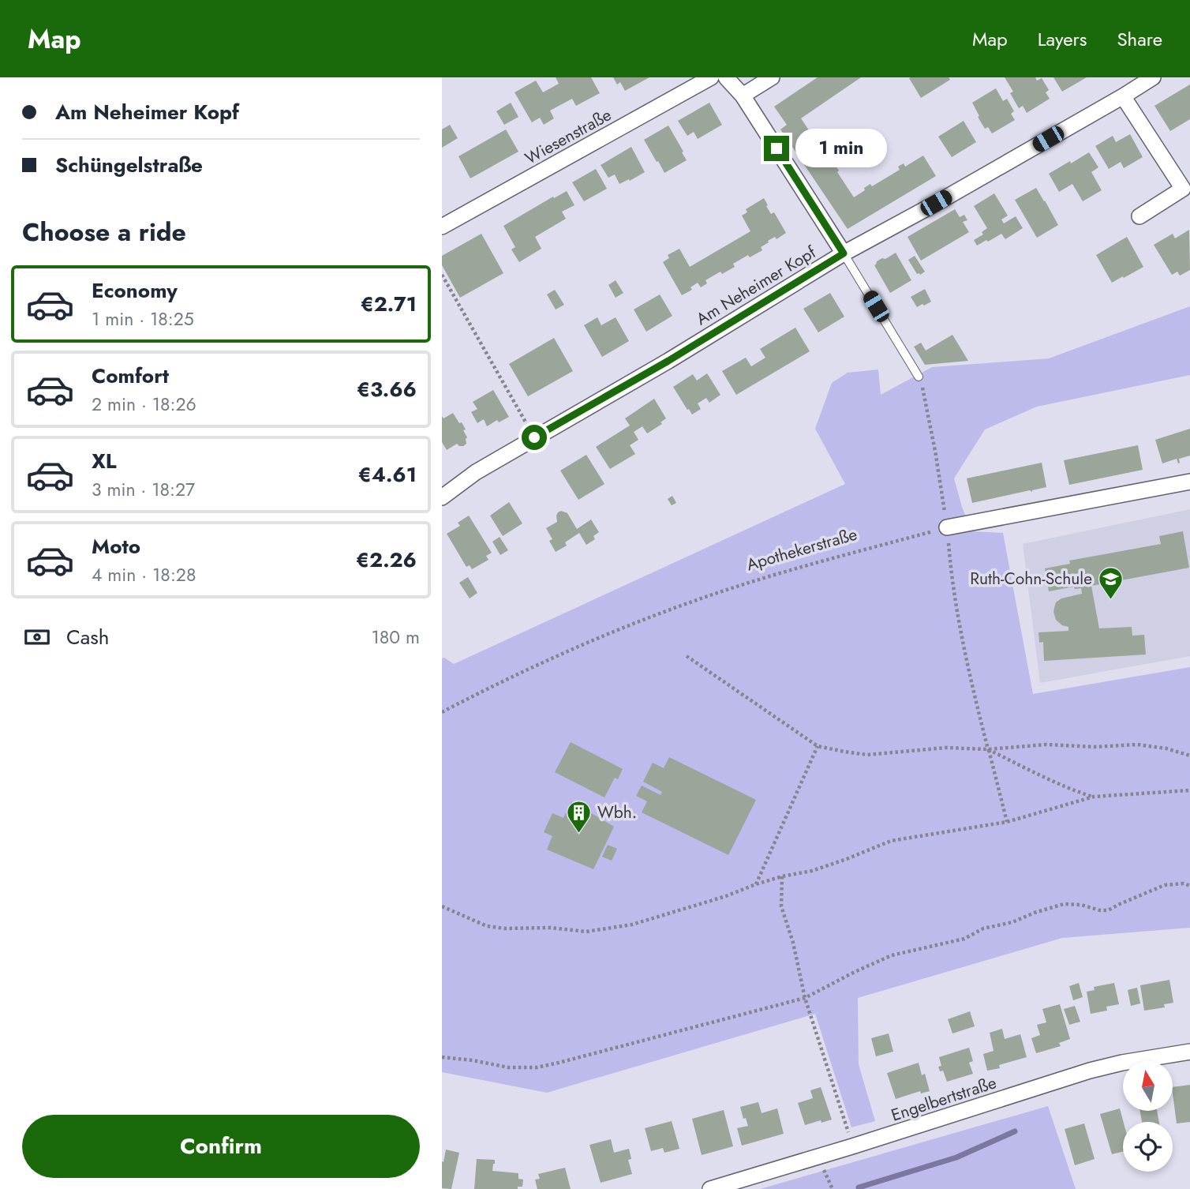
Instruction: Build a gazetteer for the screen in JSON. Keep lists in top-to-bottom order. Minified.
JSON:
{"streets":{"street":["Wiesenstraße","Am Neheimer Kopf","Engelbertstraße"],"path":["Apothekerstraße"]},"places":{"school or university":["Ruth-Cohn-Schule"],"building":["Wbh."]},"north":"top","page":{"header":"Map","nav":["Map","Layers","Share"],"banner":["Am Neheimer Kopf","Schüngelstraße"],"bubble":"1 min","heading":"Choose a ride","list":[{"name":"Economy","note":"1 min · 18:25","value":"€2.71"},{"name":"Comfort","note":"2 min · 18:26","value":"€3.66"},{"name":"XL","note":"3 min · 18:27","value":"€4.61"},{"name":"Moto","note":"4 min · 18:28","value":"€2.26"}],"pay":["Cash","180 m"],"buttons":"Confirm"}}
